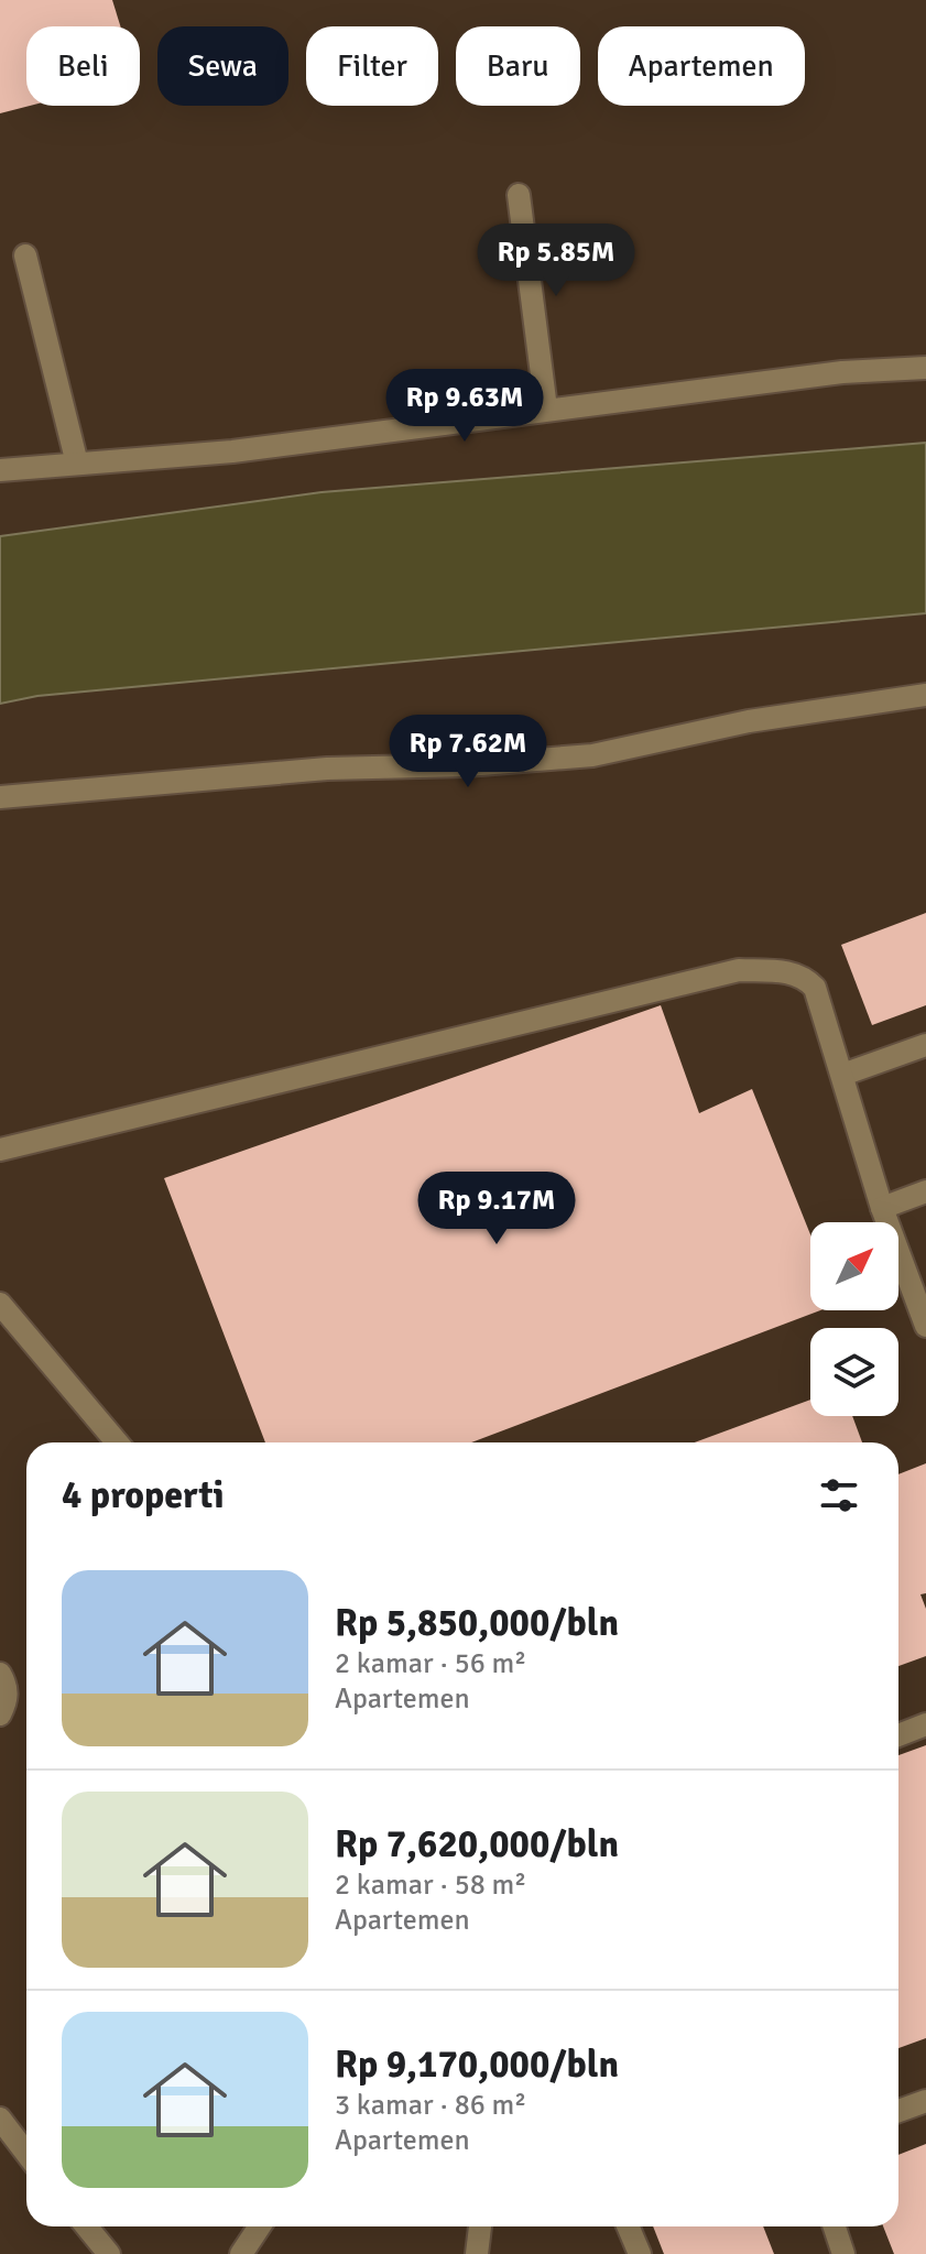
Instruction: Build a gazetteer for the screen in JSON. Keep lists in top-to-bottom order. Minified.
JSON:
{"north":"top right","page":{"chip":["Beli","Sewa","Filter","Baru","Apartemen"],"price":["Rp 5.85M","Rp 9.63M","Rp 7.62M","Rp 9.17M"],"heading":"4 properti","list":[{"name":"Rp 5,850,000/bln","note":"2 kamar · 56 m² · Apartemen"},{"name":"Rp 7,620,000/bln","note":"2 kamar · 58 m² · Apartemen"},{"name":"Rp 9,170,000/bln","note":"3 kamar · 86 m² · Apartemen"}]}}
